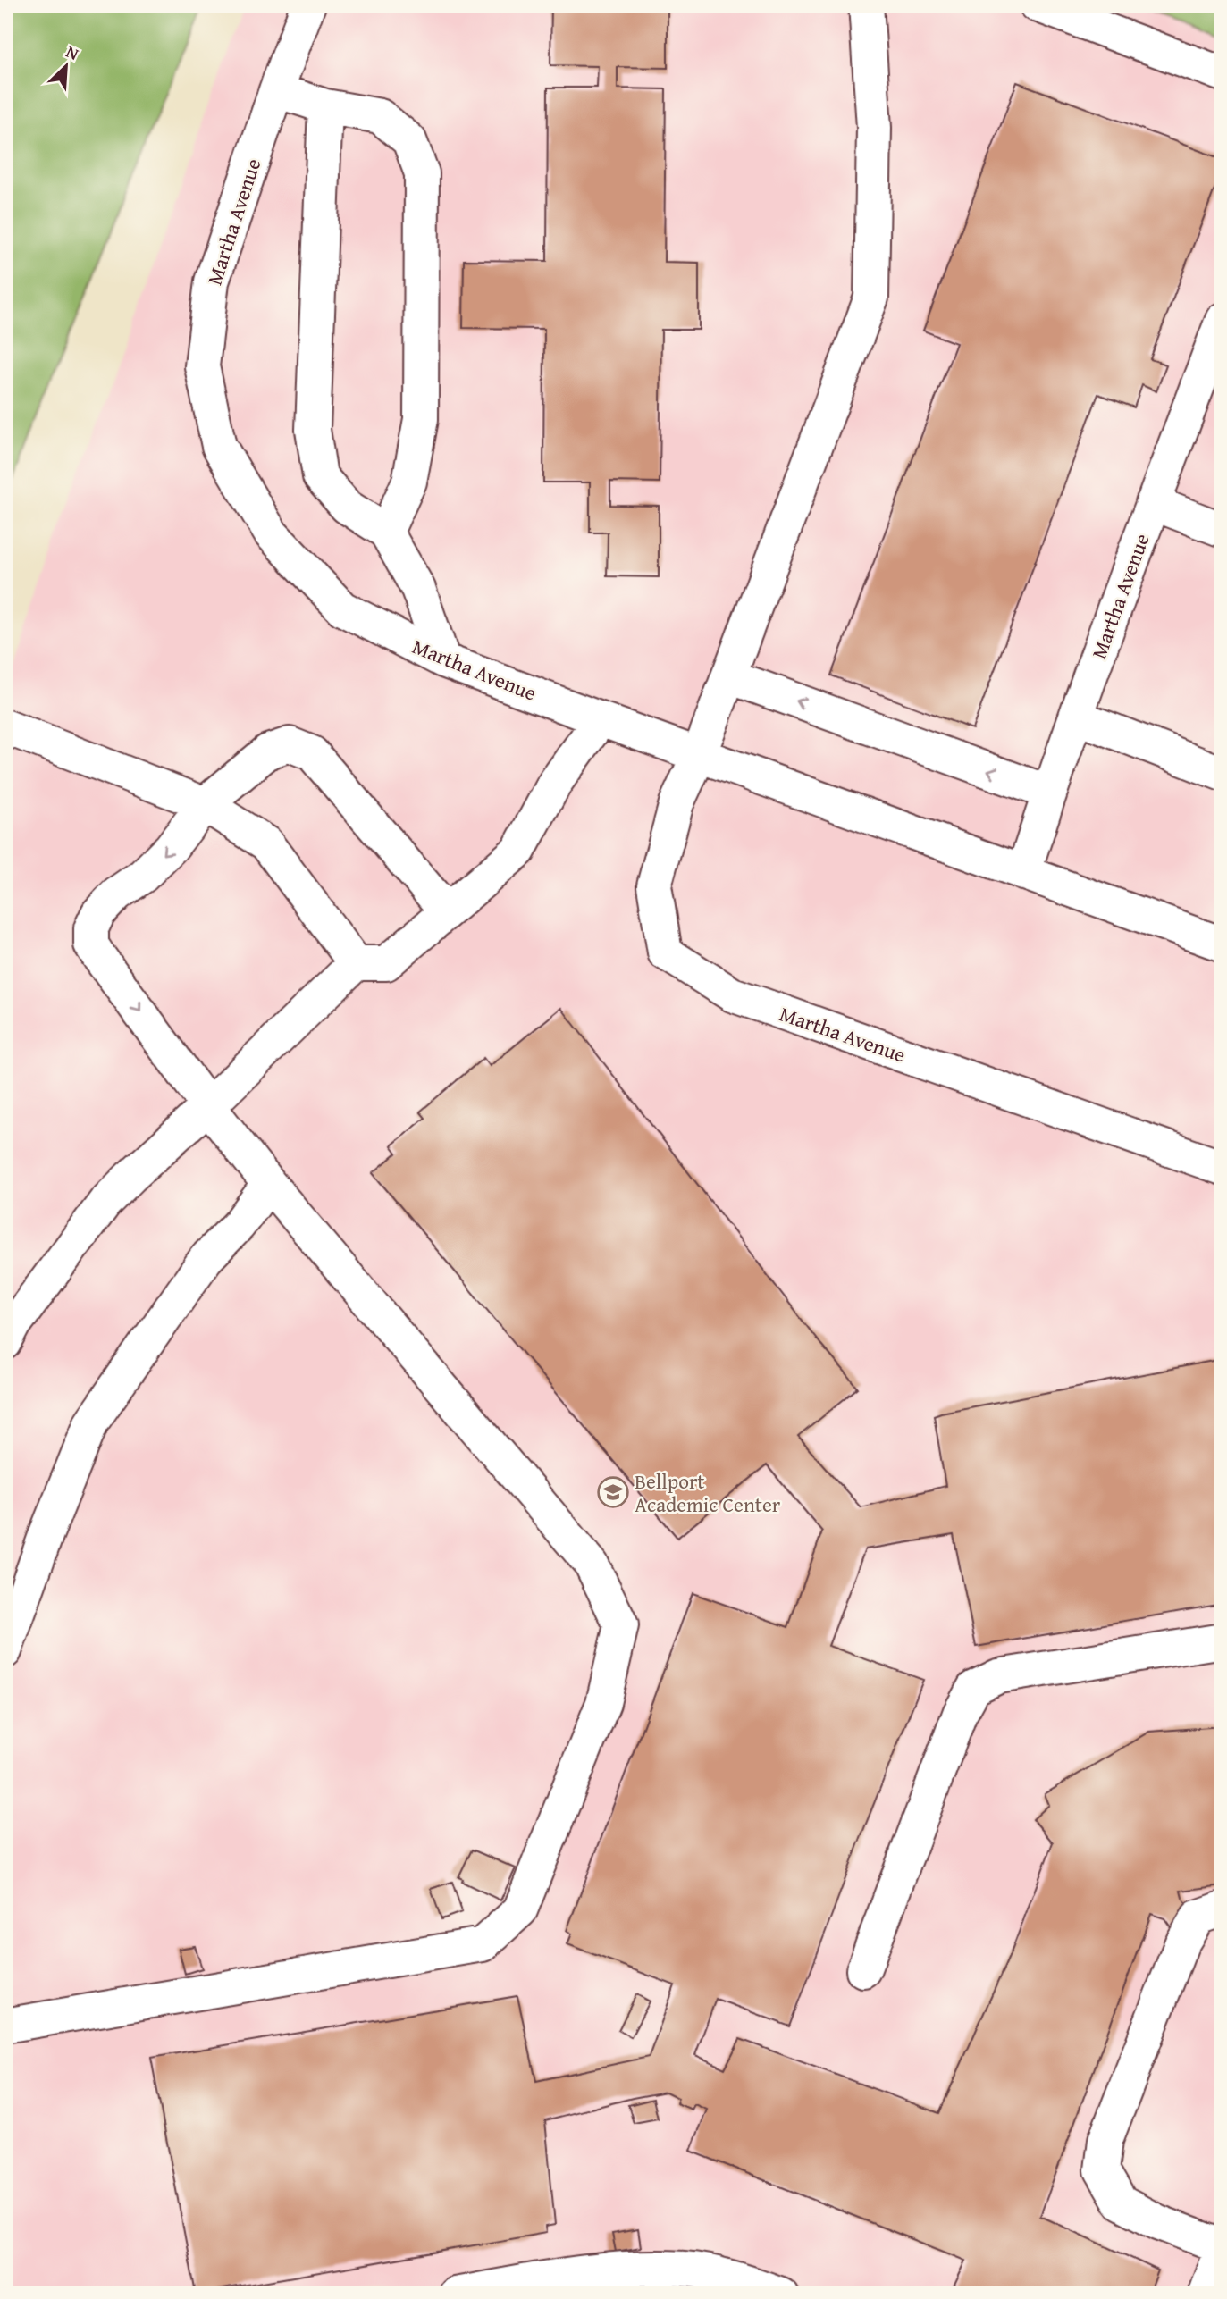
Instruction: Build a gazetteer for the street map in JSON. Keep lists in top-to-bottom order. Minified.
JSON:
{"streets":{"street":["Martha Avenue"]},"places":{"school or university":["Bellport Academic Center"]},"north":"top right"}
